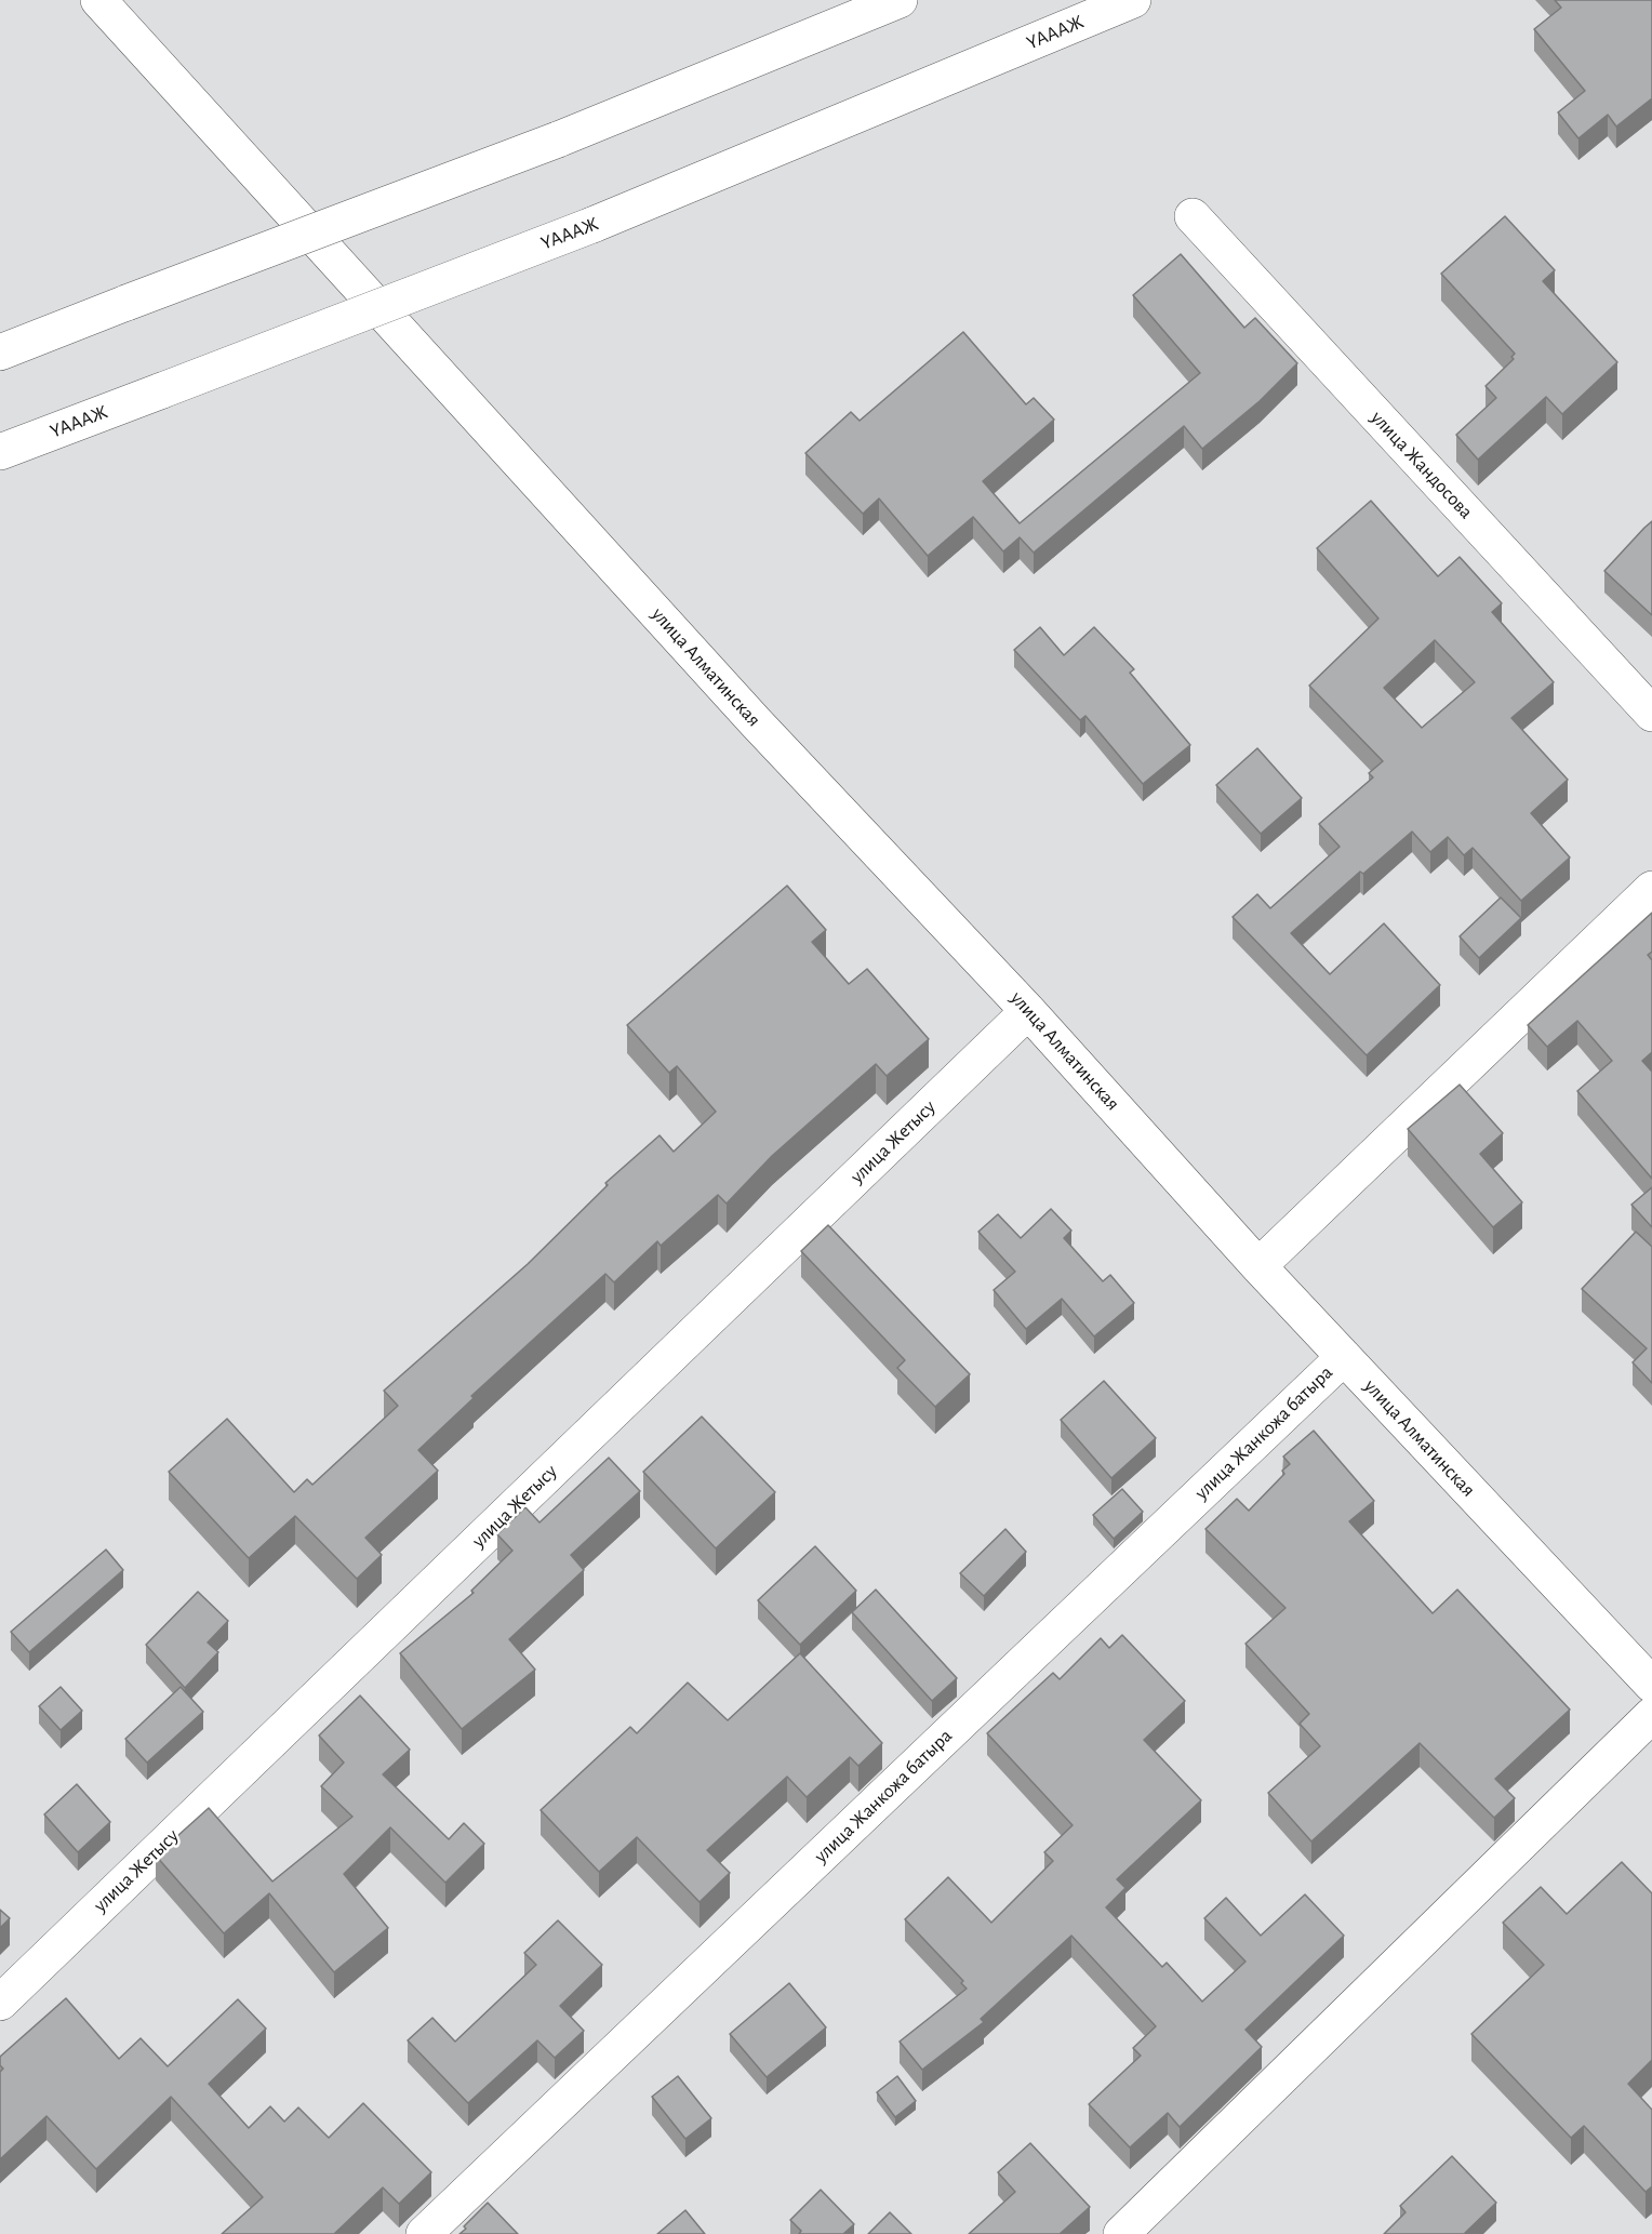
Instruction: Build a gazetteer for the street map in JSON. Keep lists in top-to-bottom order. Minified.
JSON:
{"streets":{"main road":["ҮАААЖ","улица Жандосова","улица Алматинская","улица Жетысу","улица Жанкожа батыра"]},"crossings":[["улица Алматинская","улица Жетысу"],["улица Алматинская","улица Жанкожа батыра"]]}
